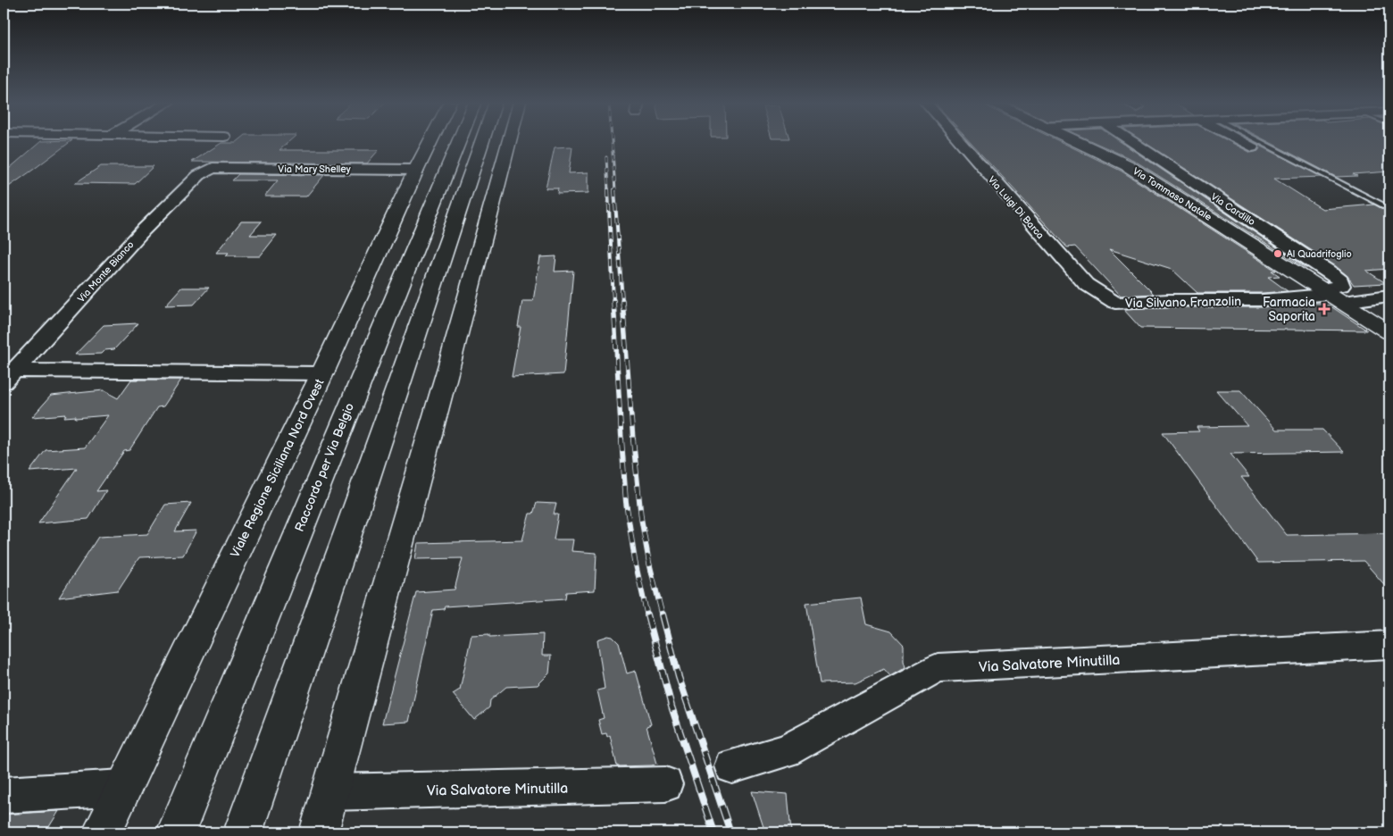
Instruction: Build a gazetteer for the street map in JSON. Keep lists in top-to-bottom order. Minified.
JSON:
{"streets":{"main road":["Via Tommaso Natale","Raccordo per Via Belgio","Viale Regione Siciliana Nord Ovest"],"street":["Via Mary Shelley","Via Luigi Di Barca","Via Cardillo","Via Monte Bianco","Via Silvano Franzolin","Via Salvatore Minutilla"]},"crossings":[["Via Mary Shelley","Via Monte Bianco"],["Via Mary Shelley","Viale Regione Siciliana Nord Ovest"],["Via Tommaso Natale","Via Cardillo"],["Via Tommaso Natale","Via Silvano Franzolin"],["Via Luigi Di Barca","Via Silvano Franzolin"],["Via Cardillo","Via Silvano Franzolin"]],"places":{"other":["Al Quadrifoglio"],"health":["Farmacia Saporita"]}}
